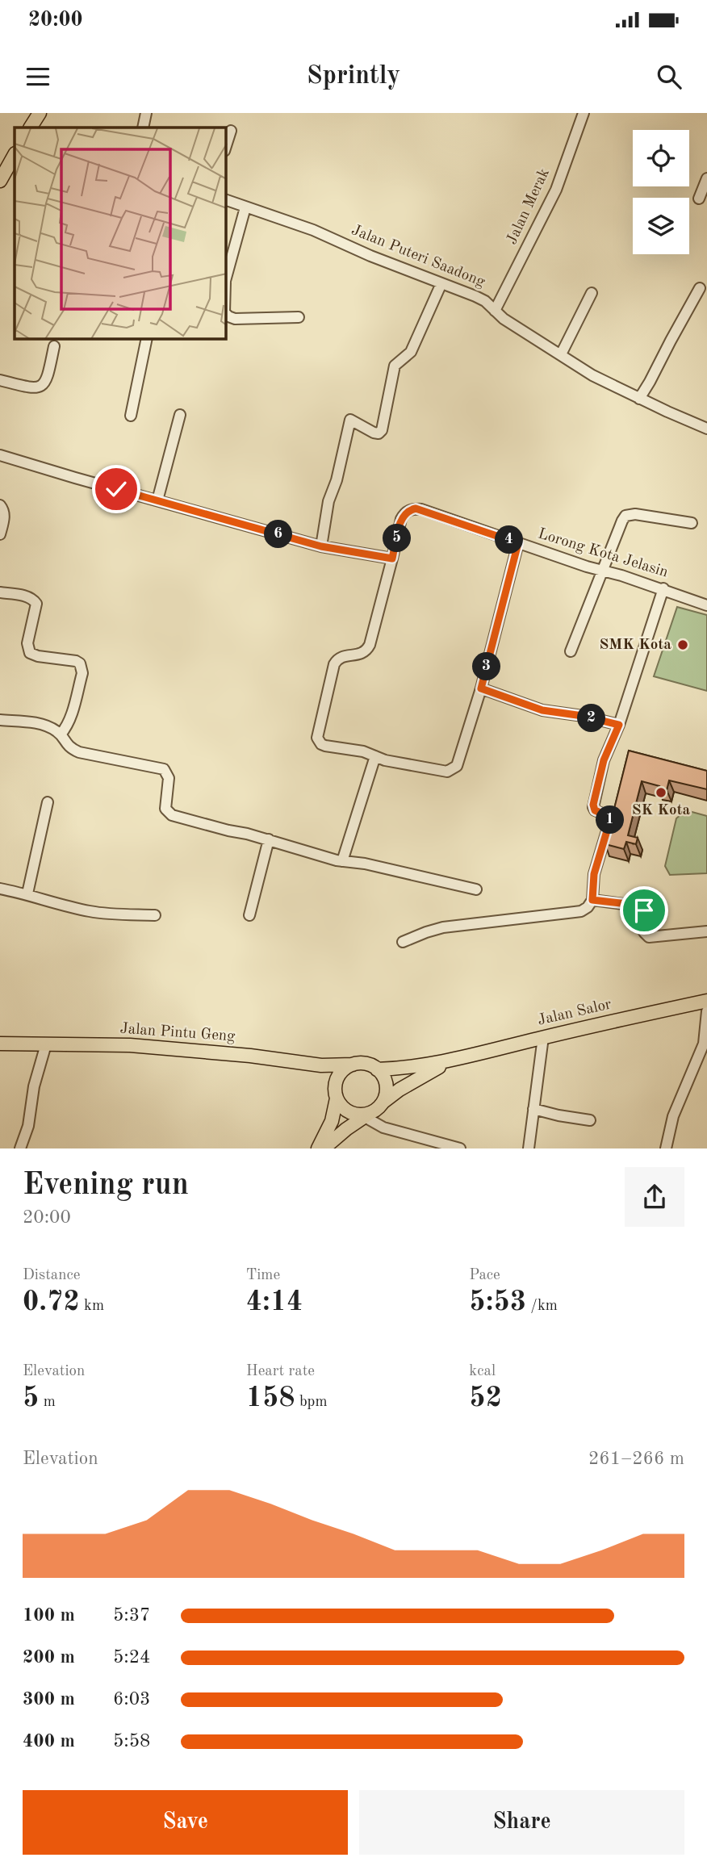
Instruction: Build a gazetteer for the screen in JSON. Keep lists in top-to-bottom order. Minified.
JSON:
{"streets":{"main road":["Jalan Salor","Jalan Pintu Geng"],"street":["Jalan Merak","Jalan Puteri Saadong","Lorong Kota Jelasin"]},"crossings":[["Jalan Merak","Jalan Puteri Saadong"],["Jalan Salor","Jalan Pintu Geng"]],"places":["SMK Kota","SK Kota"],"page":{"status":"20:00","header":"Sprintly","pins":["6","5","4","3","2","1"],"heading":["Evening run","20:00"],"stats":[["Distance","0.72 km"],["Time","4:14"],["Pace","5:53 /km"],["Elevation","5 m"],["Heart rate","158 bpm"],["kcal","52"]],"chart":["Elevation","261–266 m"],"list":[{"name":"100 m","note":"5:37"},{"name":"200 m","note":"5:24"},{"name":"300 m","note":"6:03"},{"name":"400 m","note":"5:58"}],"buttons":["Save","Share"]}}
